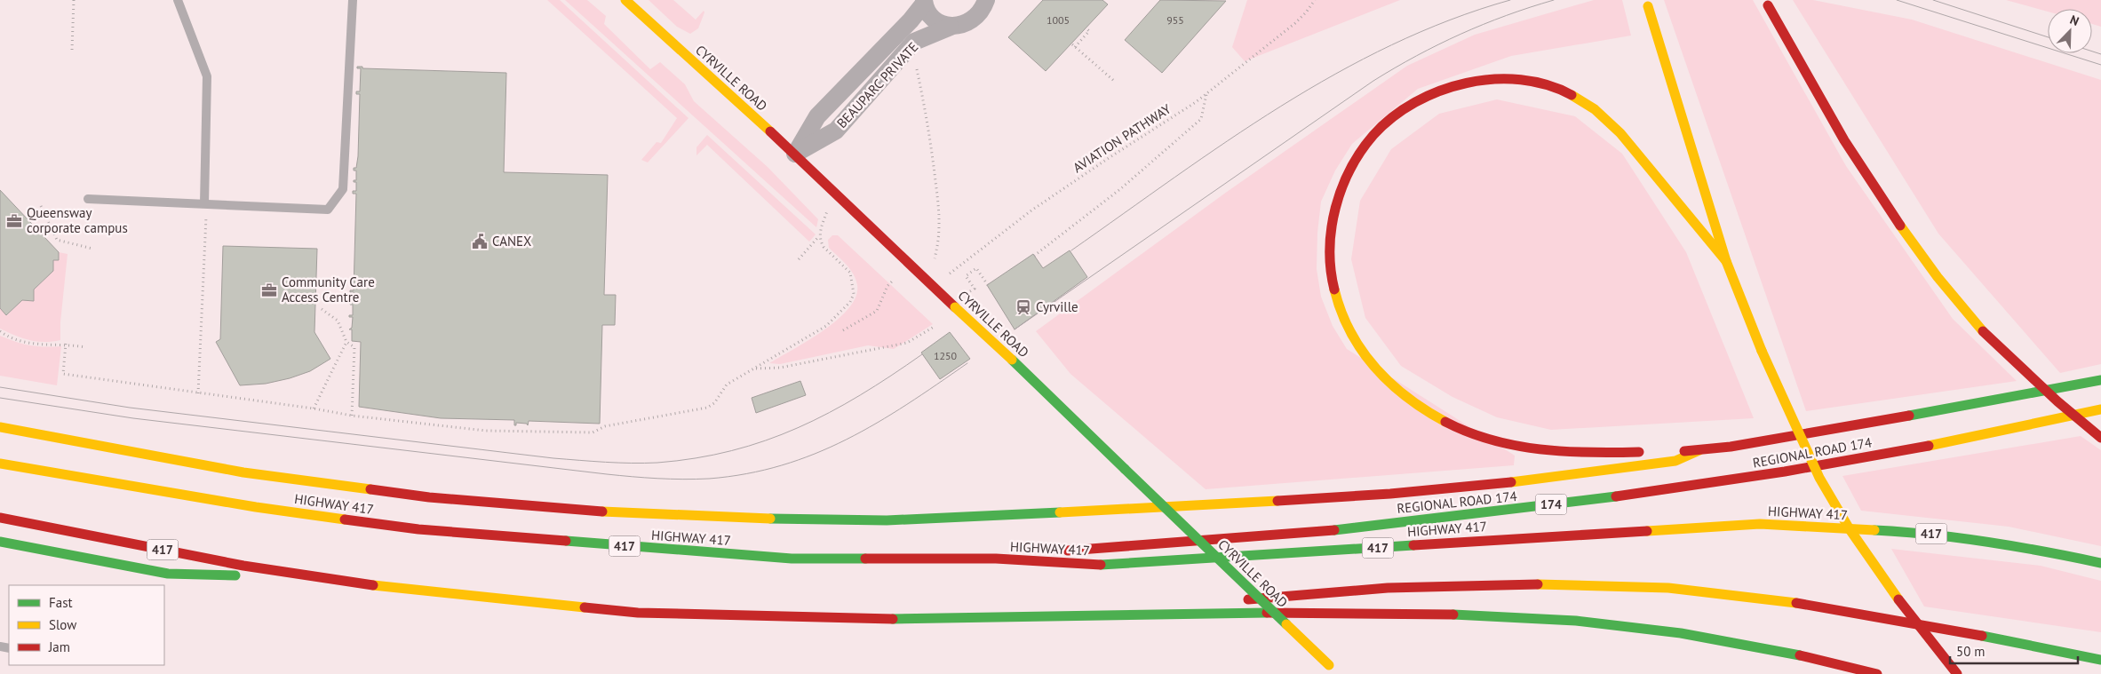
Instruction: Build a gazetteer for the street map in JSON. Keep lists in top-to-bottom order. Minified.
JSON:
{"streets":{"main road":["CYRVILLE ROAD","REGIONAL ROAD 174","HIGHWAY 417","174","417"],"street":["BEAUPARC PRIVATE"],"path":["AVIATION PATHWAY"]},"crossings":[["CYRVILLE ROAD","BEAUPARC PRIVATE"],["CYRVILLE ROAD","AVIATION PATHWAY"],["REGIONAL ROAD 174","HIGHWAY 417"]],"places":{"office":["Queensway corporate campus","Community Care Access Centre"],"public building":["CANEX"],"station":["Cyrville"]},"house_numbers":["1005","955","1250"],"legend":["Fast","Slow","Jam"],"scale_bar":"50 m","north":"top right"}
